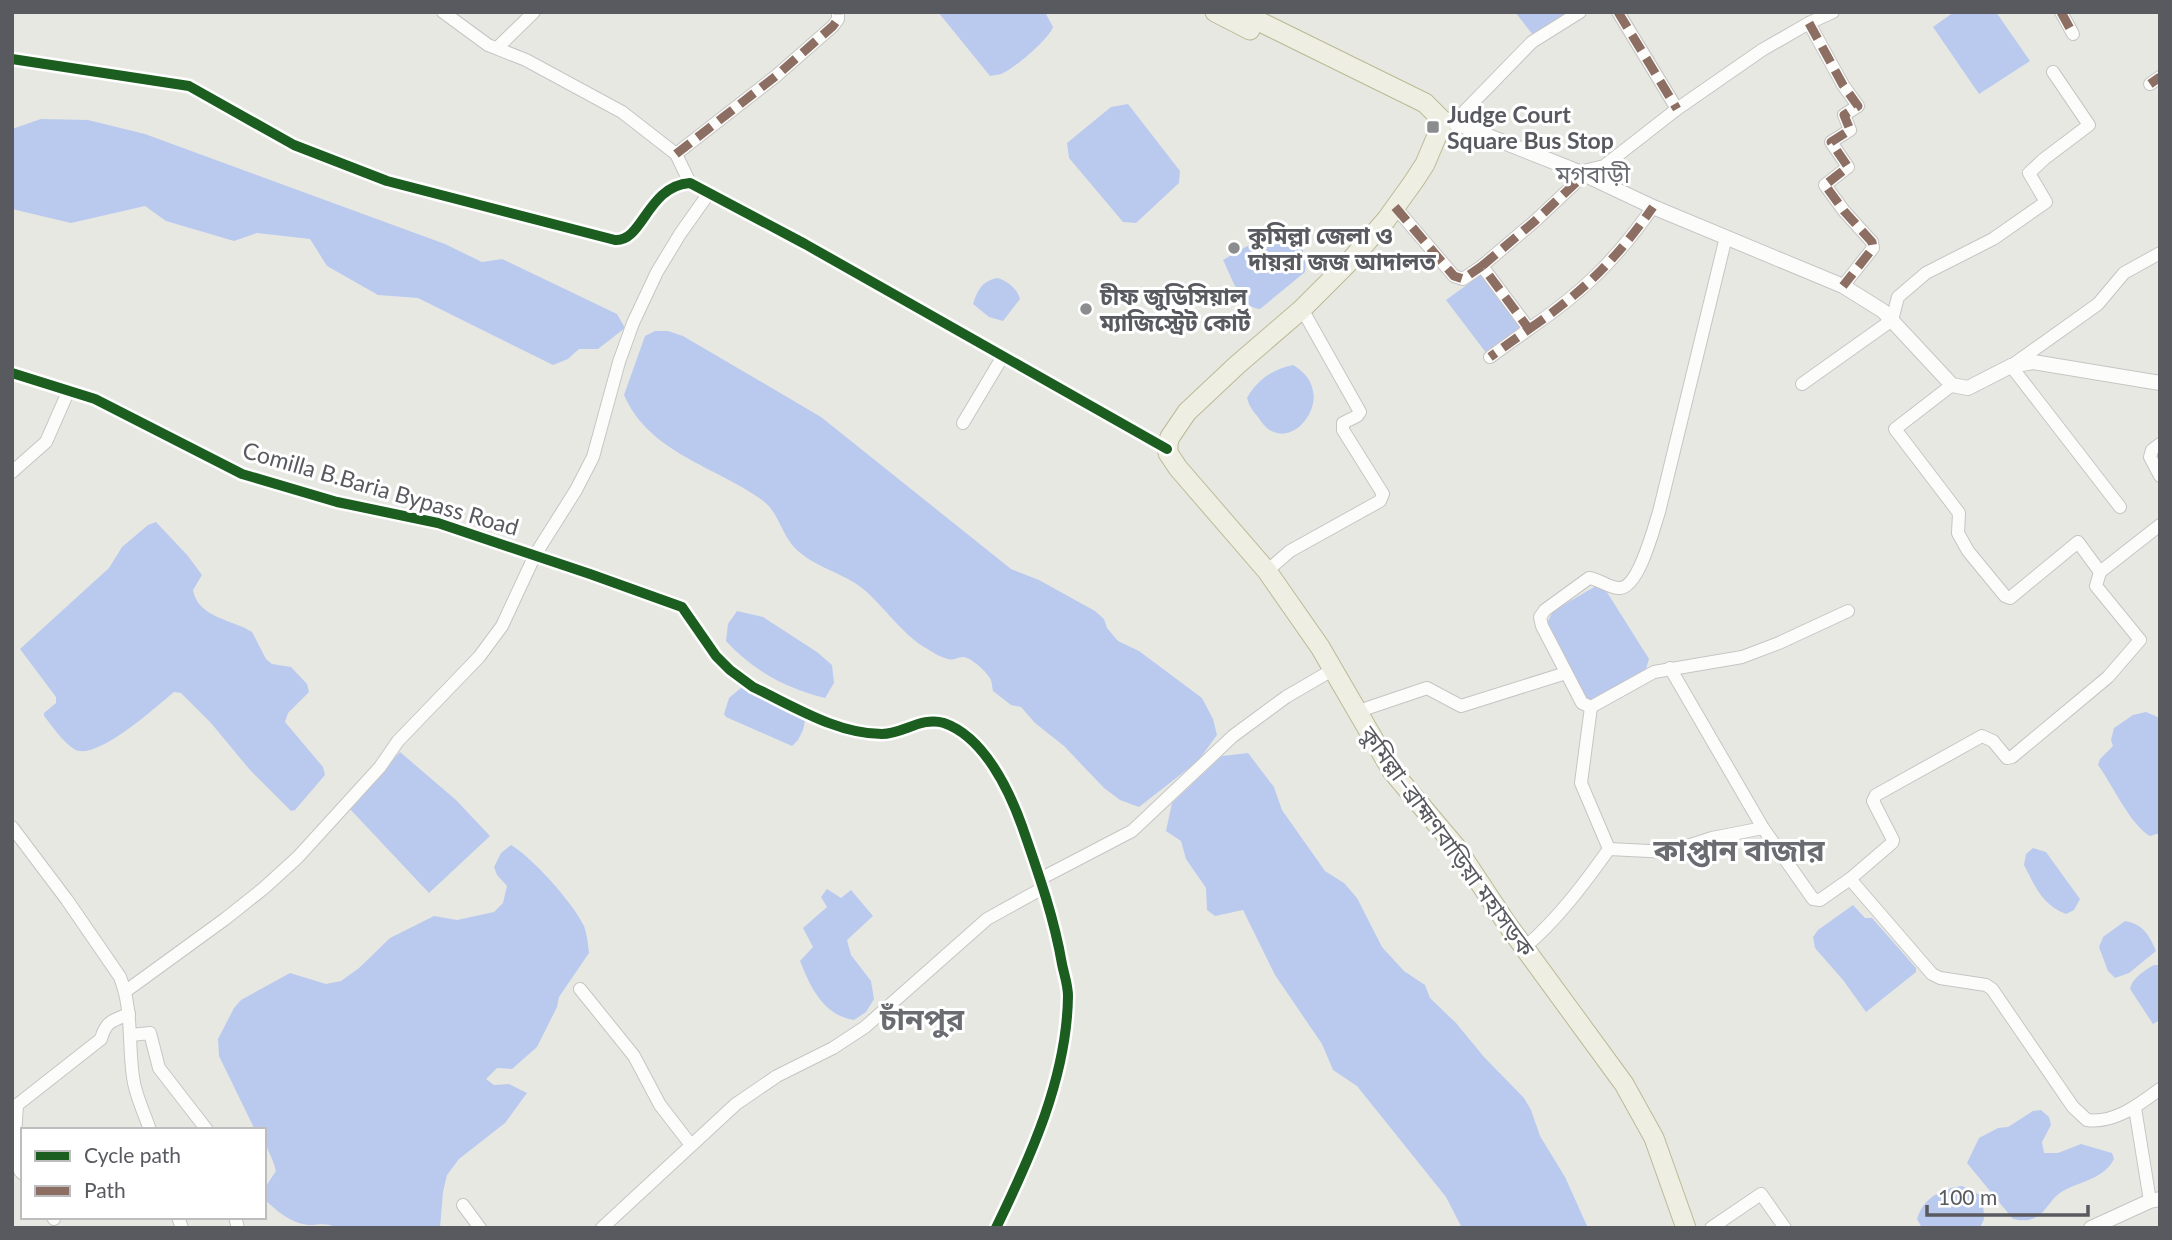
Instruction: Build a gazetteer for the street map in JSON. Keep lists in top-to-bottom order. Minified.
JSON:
{"streets":{"highway":["কুমিল্লা–ব্রাহ্মণবাড়িয়া মহাসড়ক"],"street":["Comilla B.Baria Bypass Road"]},"districts":["মগবাড়ী","কাপ্তান বাজার","চাঁনপুর"],"places":{"transit":["Judge Court Square Bus Stop"],"other":["কুমিল্লা জেলা ও দায়রা জজ আদালত","চীফ জুডিসিয়াল ম্যাজিস্ট্রেট কোর্ট"]},"legend":["Cycle path","Path"],"scale_bar":"100 m"}
